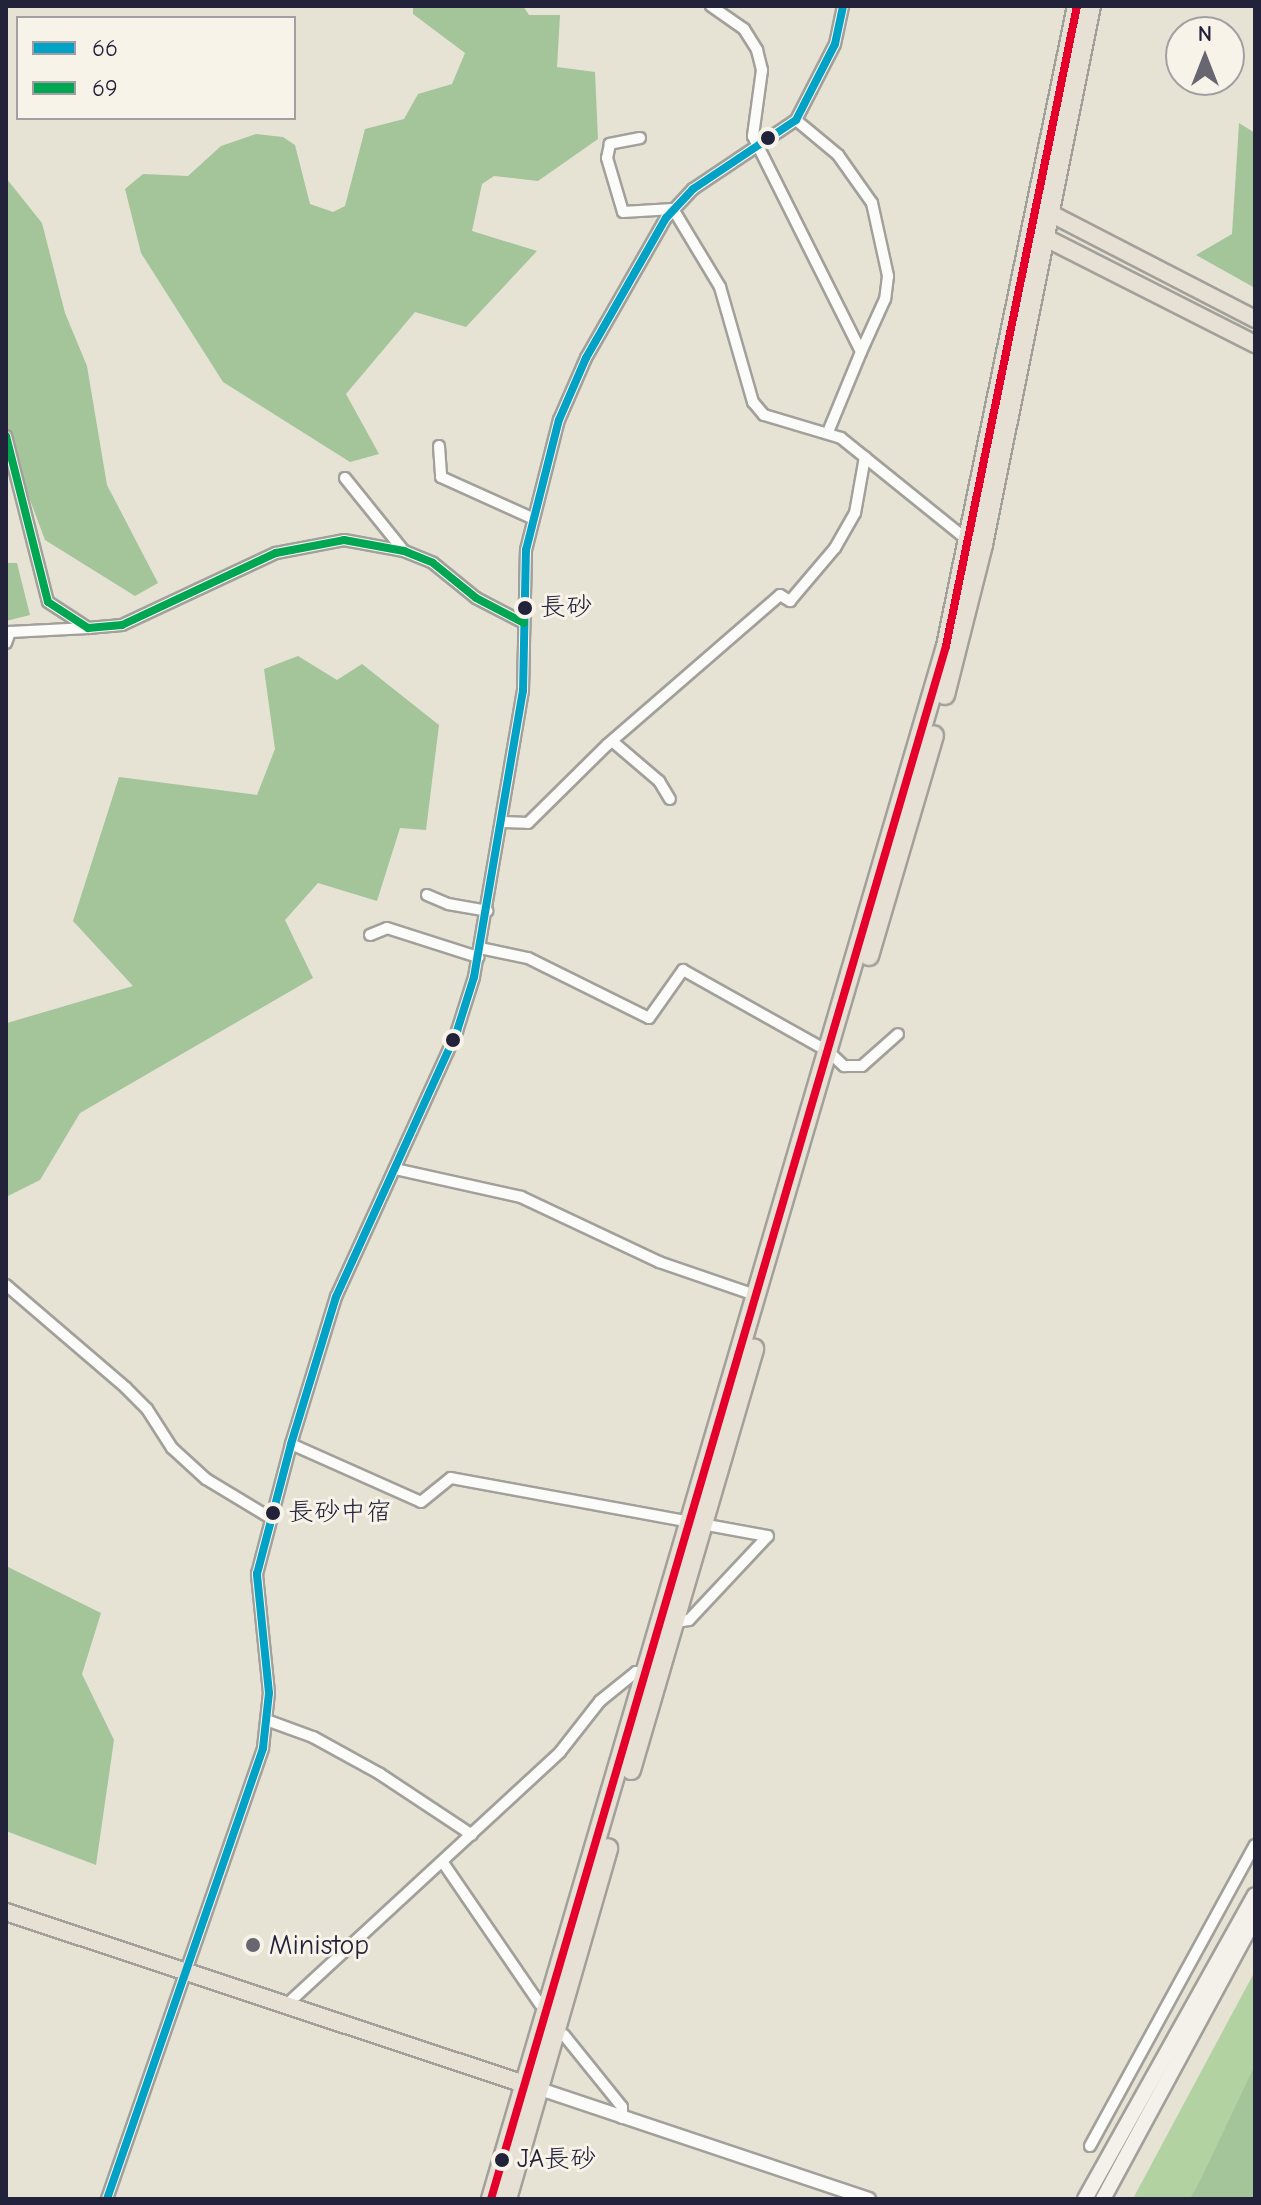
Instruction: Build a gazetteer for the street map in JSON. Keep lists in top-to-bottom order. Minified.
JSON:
{"places":["長砂","長砂中宿","Ministop","JA長砂"],"lines":["transit line 66","transit line 69"],"legend":["66","69"],"north":"top"}
